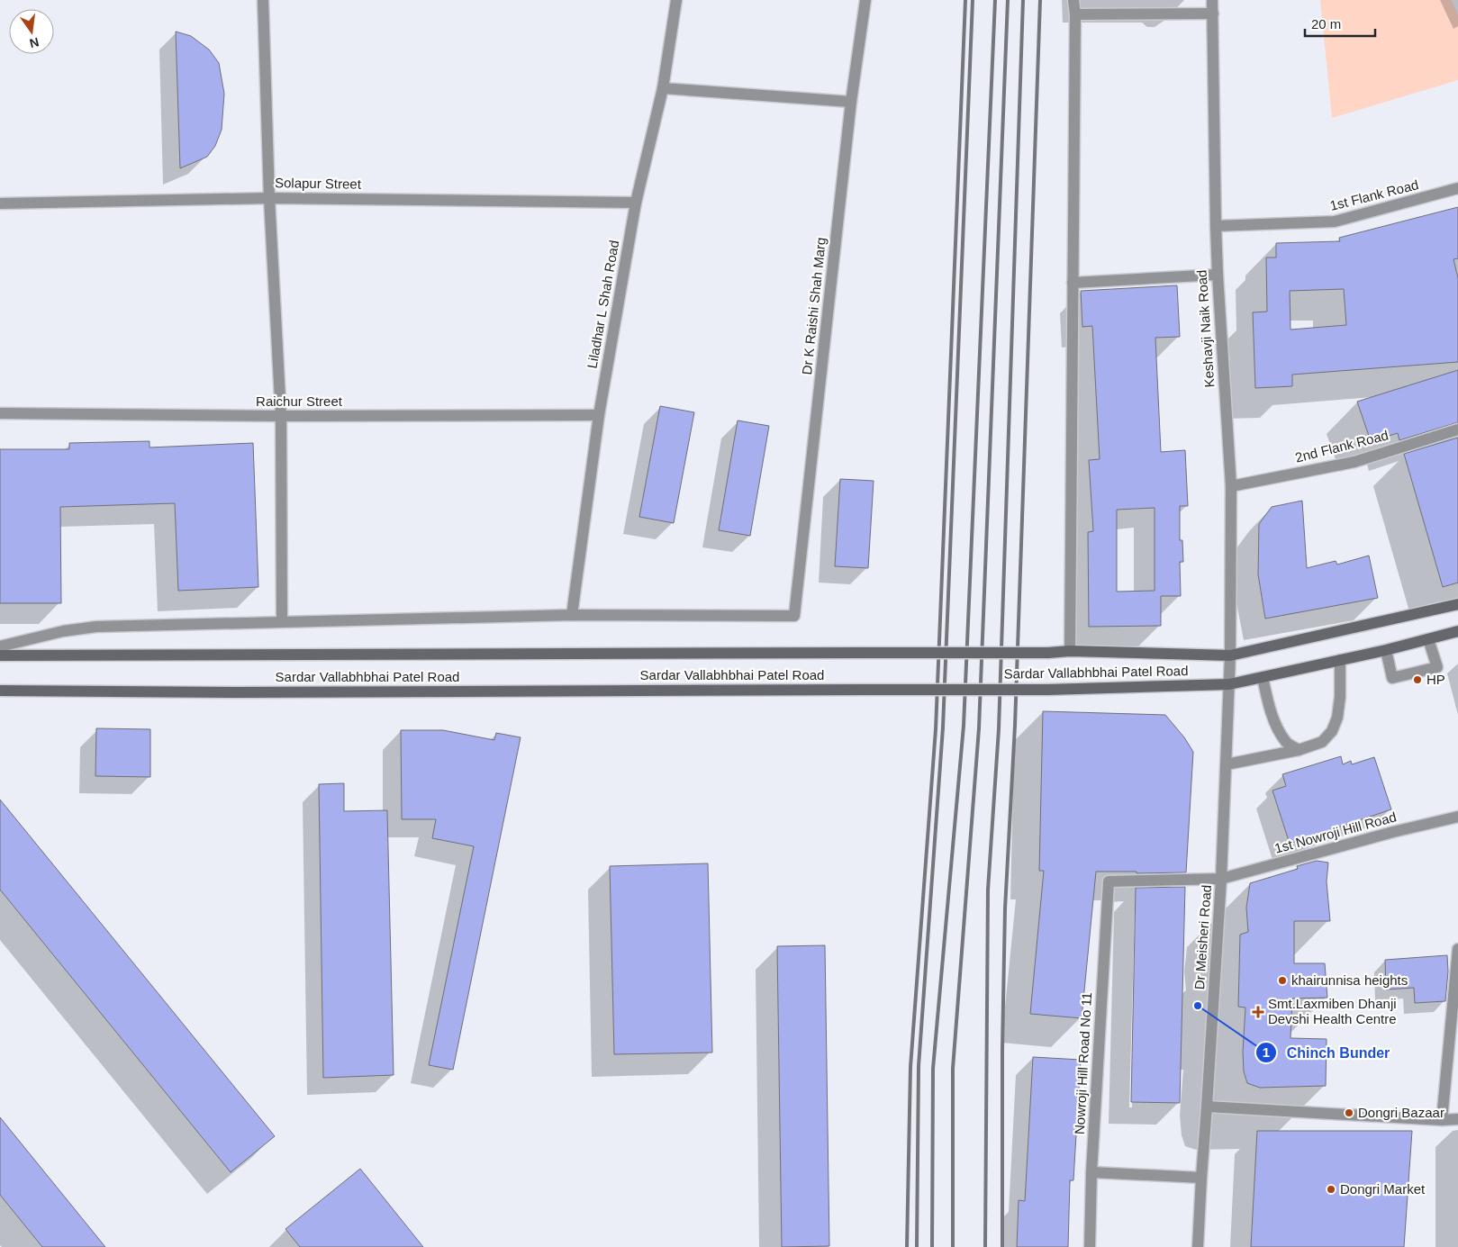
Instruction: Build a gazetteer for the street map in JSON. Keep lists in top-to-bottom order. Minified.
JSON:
{"streets":{"main road":["Sardar Vallabhbhai Patel Road"],"street":["Solapur Street","1st Flank Road","Liladhar L Shah Road","Dr K Raishi Shah Marg","Keshavji Naik Road","Raichur Street","2nd Flank Road","1st Nowroji Hill Road","Dr Meisheri Road","Nowroji Hill Road No 11"]},"crossings":[["Solapur Street","Liladhar L Shah Road"],["1st Flank Road","Keshavji Naik Road"],["Liladhar L Shah Road","Dr K Raishi Shah Marg"],["Liladhar L Shah Road","Raichur Street"],["Keshavji Naik Road","2nd Flank Road"],["Keshavji Naik Road","Sardar Vallabhbhai Patel Road"],["Keshavji Naik Road","Dr Meisheri Road"],["Sardar Vallabhbhai Patel Road","Dr Meisheri Road"],["1st Nowroji Hill Road","Dr Meisheri Road"],["1st Nowroji Hill Road","Nowroji Hill Road No 11"]],"places":{"other":["HP","khairunnisa heights","Chinch Bunder","Dongri Bazaar","Dongri Market"],"health":["Smt.Laxmiben Dhanji Devshi Health Centre"]},"scale_bar":"20 m","north":"bottom"}
